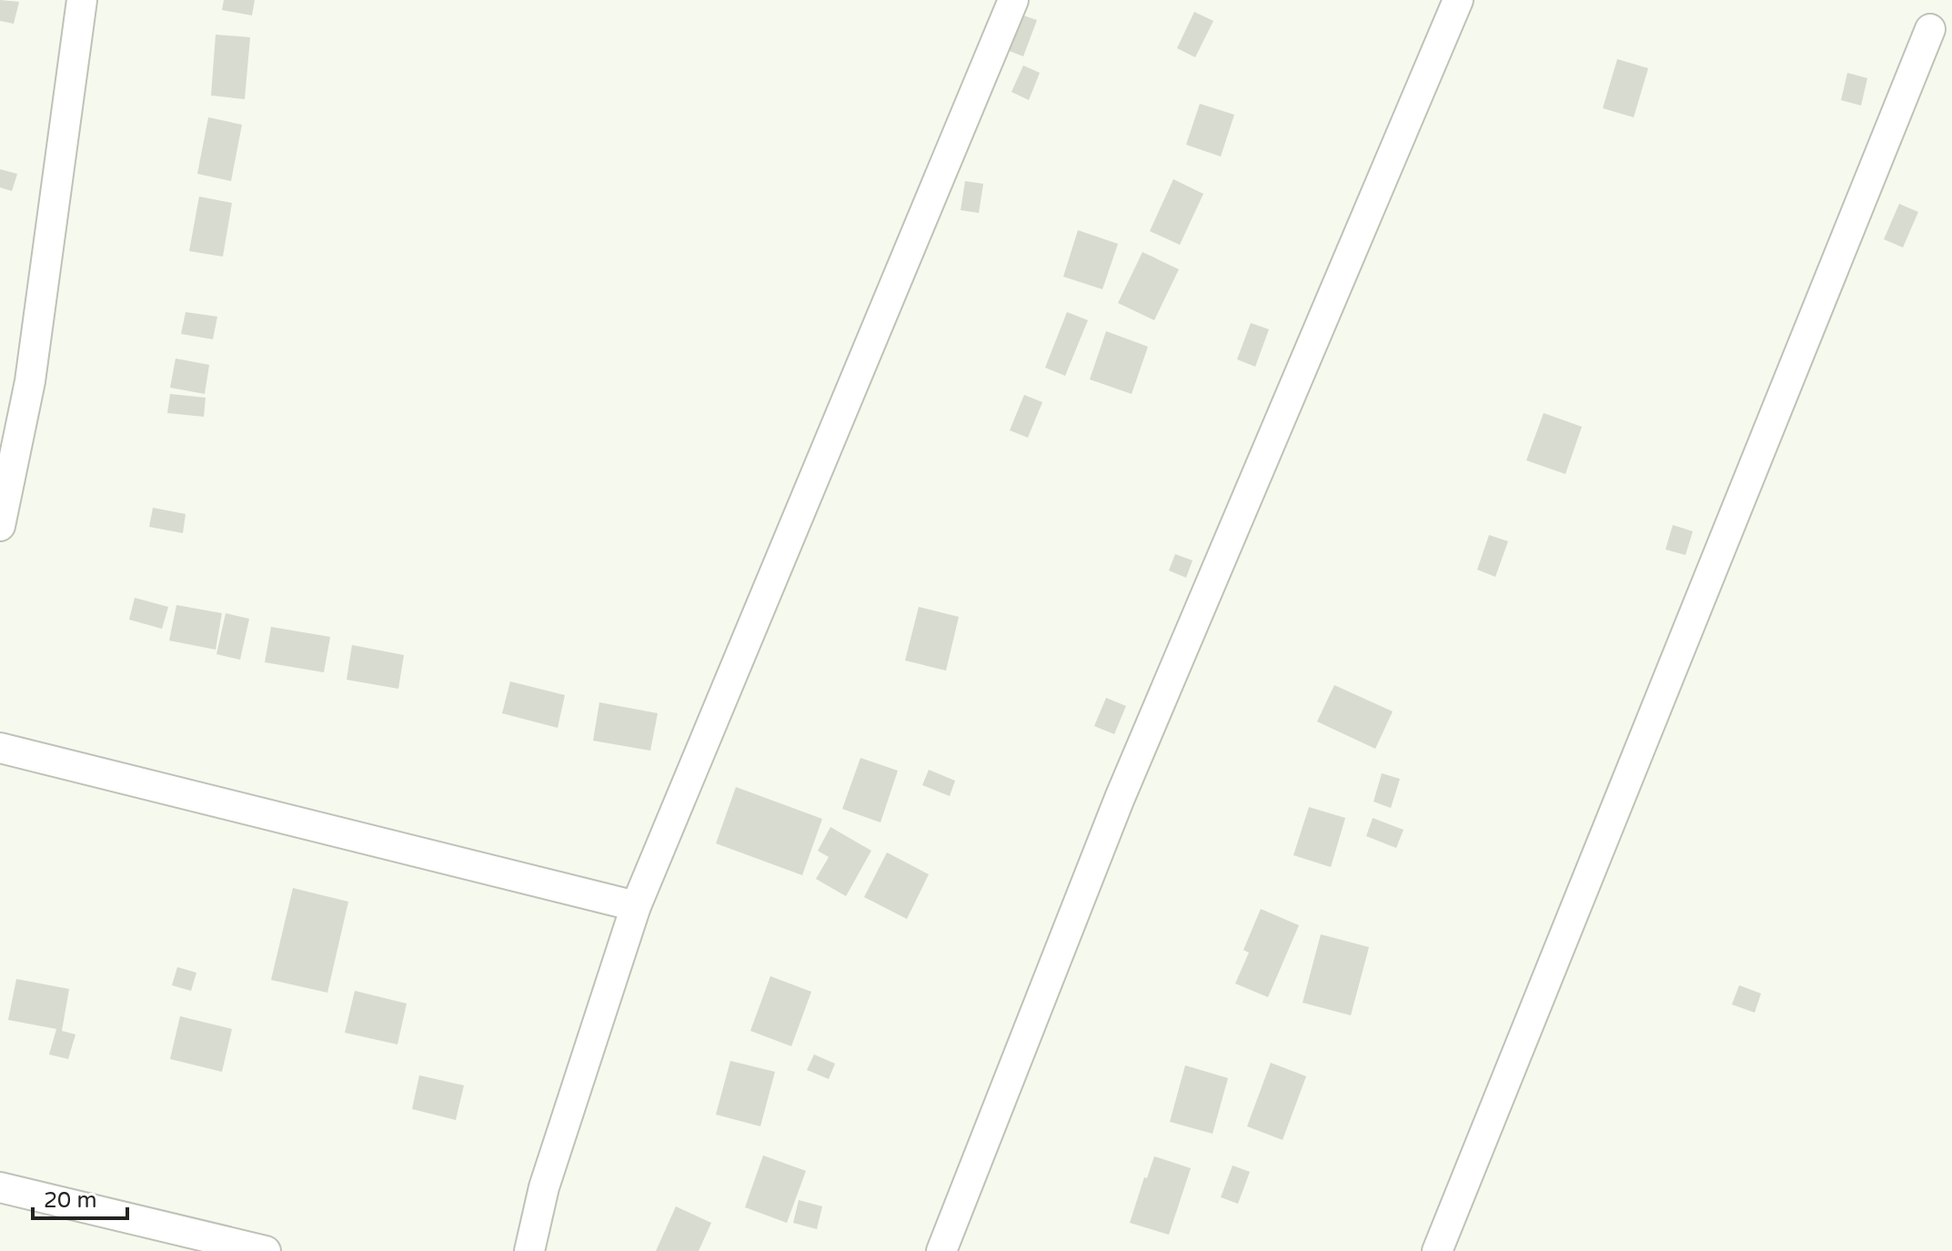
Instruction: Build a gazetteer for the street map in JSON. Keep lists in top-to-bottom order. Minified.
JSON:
{"scale_bar":"20 m"}
